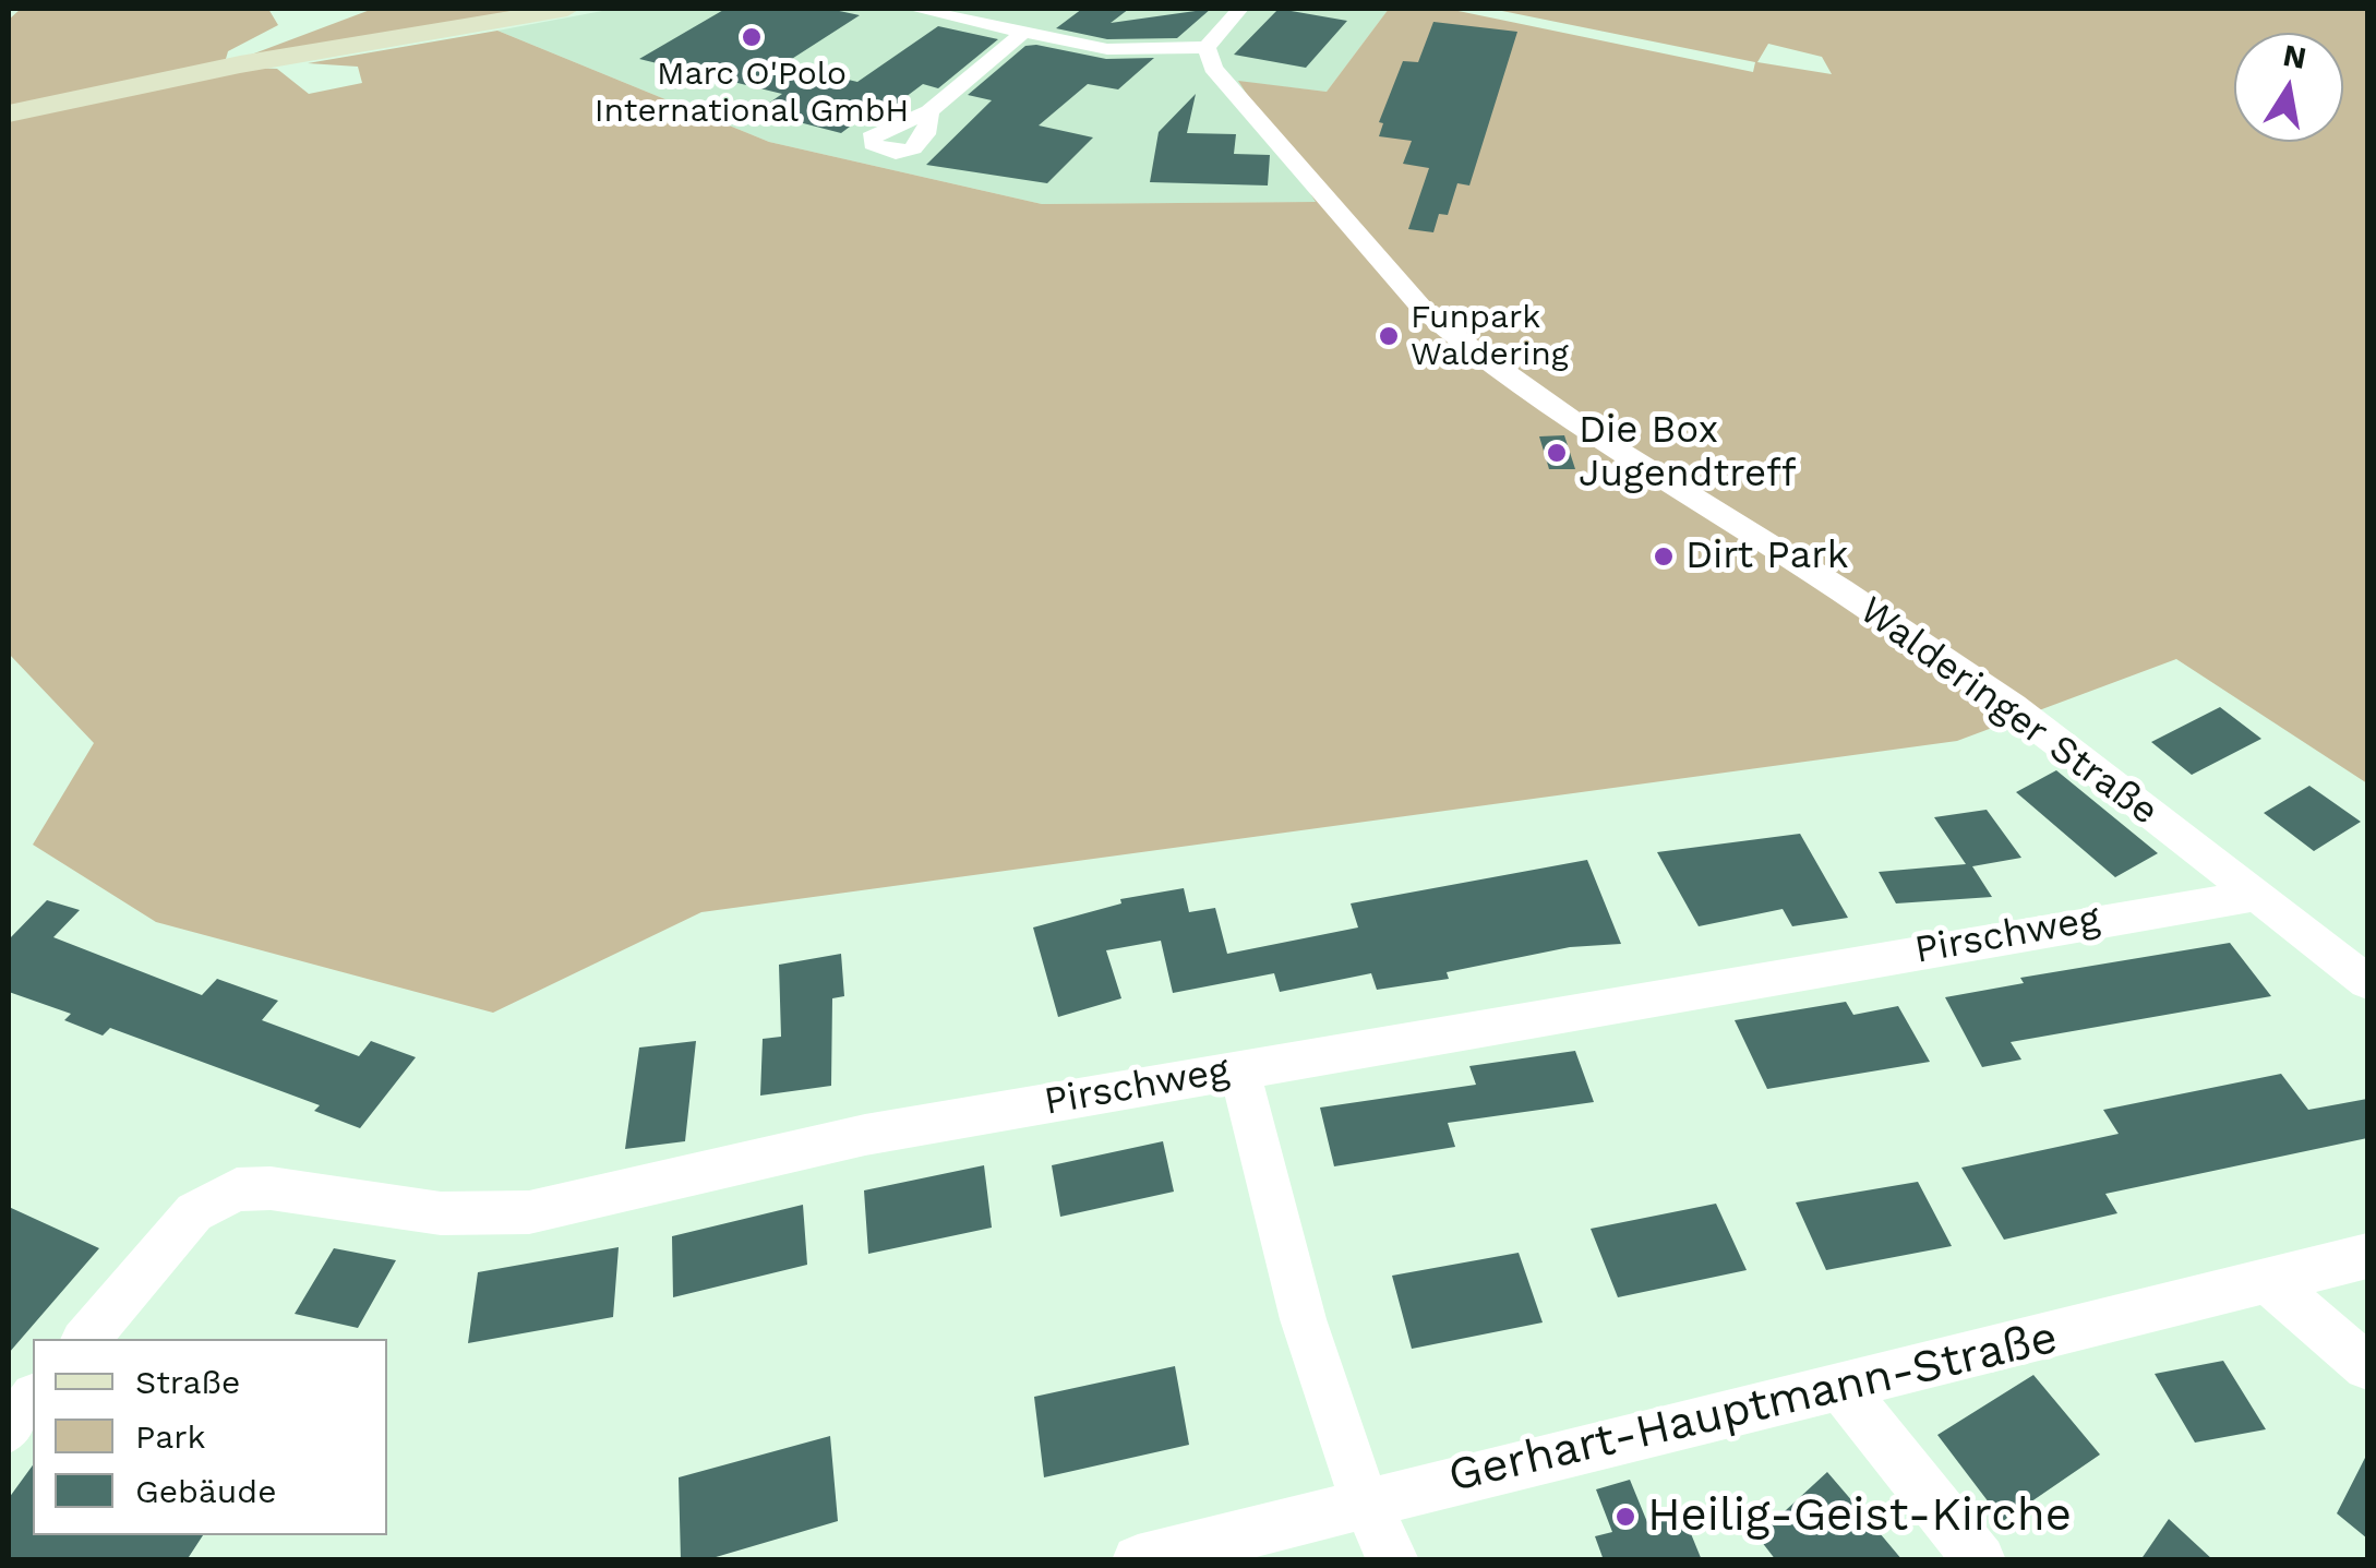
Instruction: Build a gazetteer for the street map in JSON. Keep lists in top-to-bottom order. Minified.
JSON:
{"streets":{"street":["Walderinger Straße","Pirschweg","Gerhart-Hauptmann-Straße"]},"crossings":[["Walderinger Straße","Pirschweg"]],"places":["Marc O'Polo International GmbH","Funpark Waldering","Die Box Jugendtreff","Dirt Park","Heilig-Geist-Kirche"],"legend":["Straße","Park","Gebäude"],"north":"top"}
